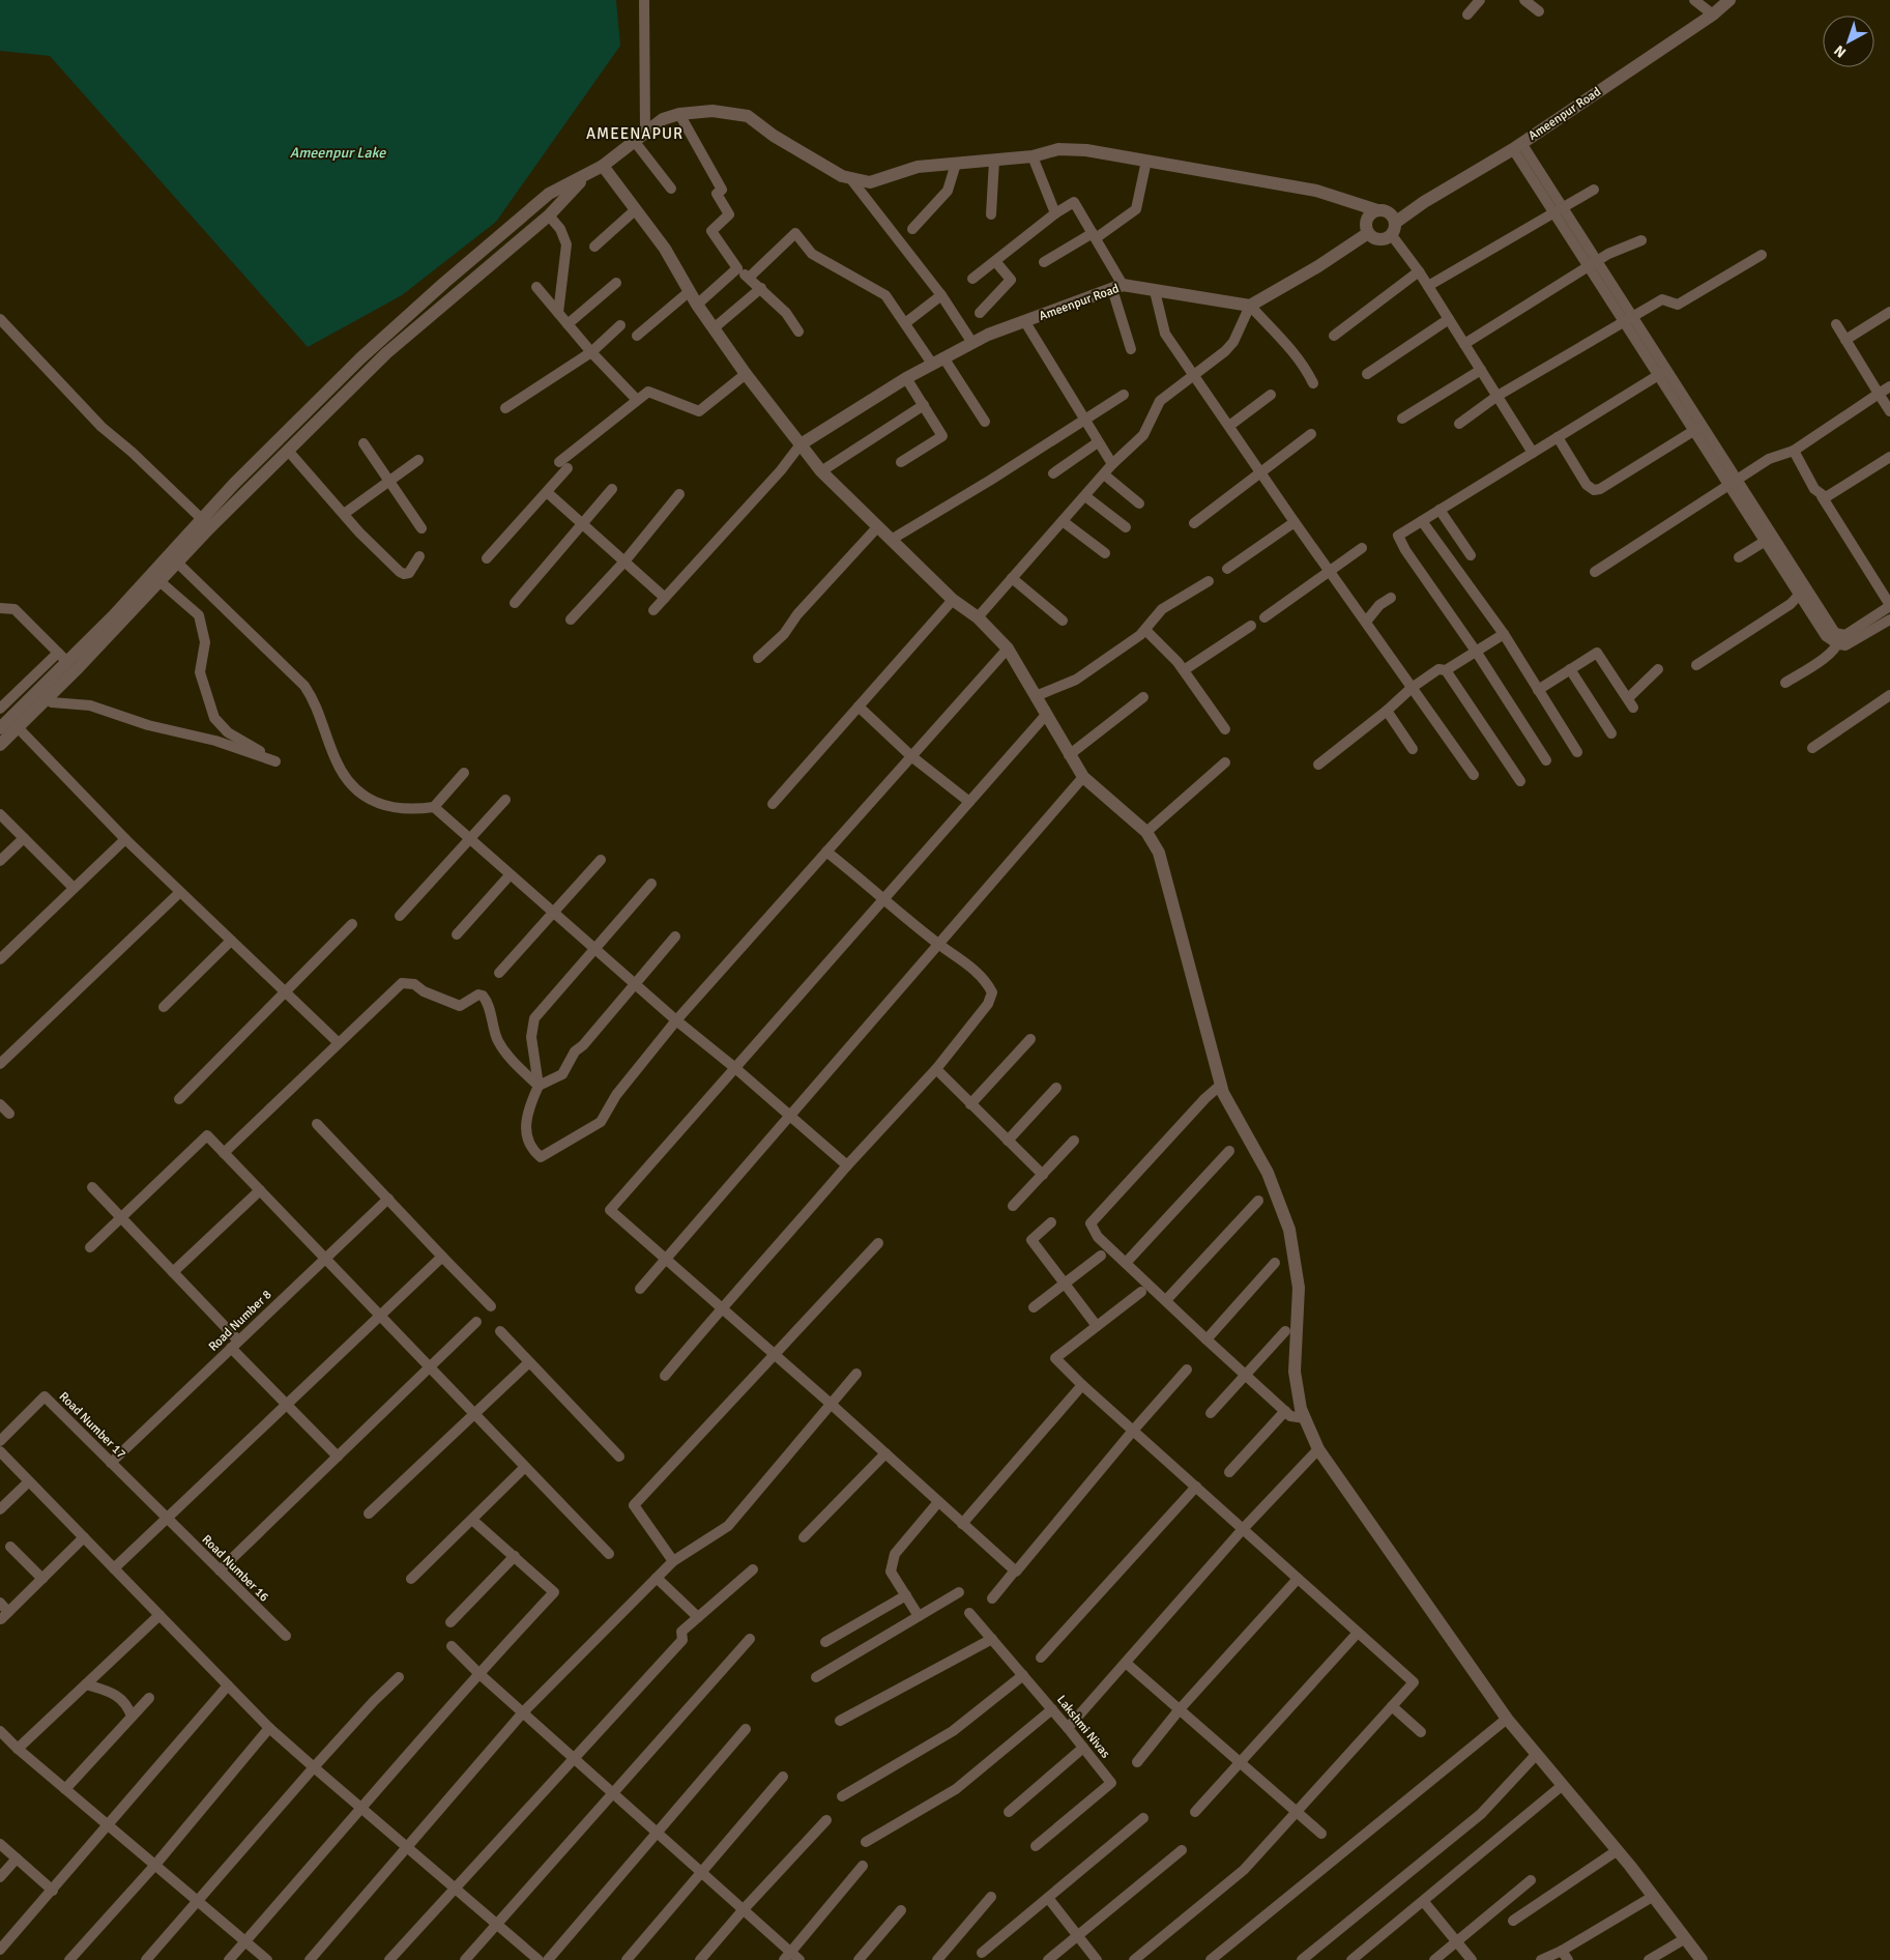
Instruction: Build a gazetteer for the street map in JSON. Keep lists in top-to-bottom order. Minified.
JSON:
{"streets":{"street":["Ameenpur Road","Road Number 8","Road Number 17","Road Number 16","Lakshmi Nivas"]},"crossings":[["Road Number 8","Road Number 17"],["Road Number 17","Road Number 16"]],"districts":["AMEENAPUR"],"water":["Ameenpur Lake"],"north":"bottom left"}
